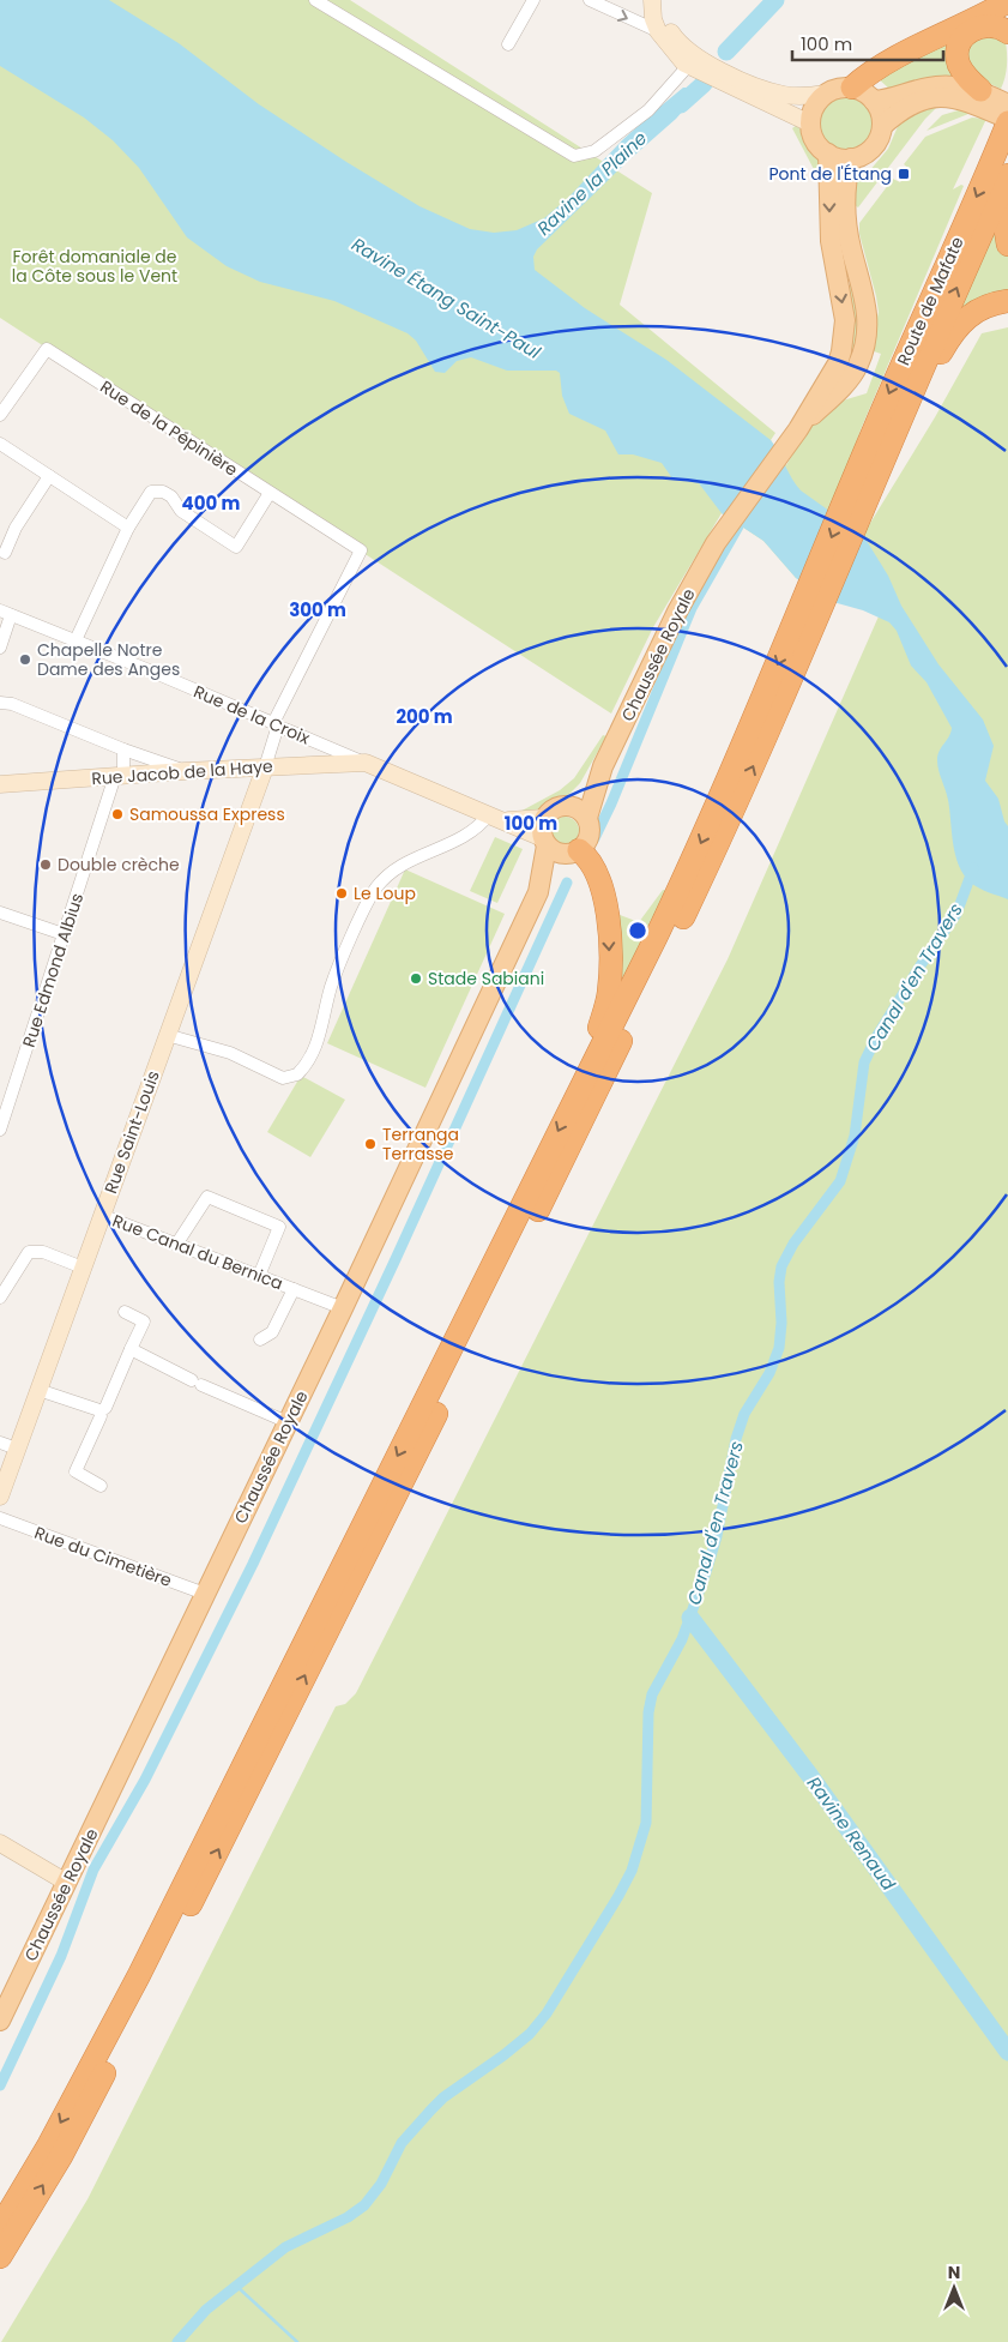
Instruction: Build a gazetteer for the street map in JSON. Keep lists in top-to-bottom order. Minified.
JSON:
{"streets":{"highway":["Route de Mafate"],"main road":["Chaussée Royale"],"street":["Rue de la Pépinière","Rue de la Croix","Rue Jacob de la Haye","Rue Edmond Albius","Rue Saint-Louis","Rue Canal du Bernica","Rue du Cimetière"]},"crossings":[["Rue de la Pépinière","Rue de la Croix"],["Chaussée Royale","Rue de la Croix"],["Chaussée Royale","Rue Canal du Bernica"],["Chaussée Royale","Rue du Cimetière"],["Rue de la Croix","Rue Jacob de la Haye"],["Rue Jacob de la Haye","Rue Edmond Albius"],["Rue Jacob de la Haye","Rue Saint-Louis"],["Rue Saint-Louis","Rue Canal du Bernica"]],"water":["Ravine la Plaine","Ravine Étang Saint-Paul","Canal d'en Travers","Ravine Renaud"],"parks":["Forêt domaniale de la Côte sous le Vent"],"places":{"transit":["Pont de l'Étang"],"other":["Chapelle Notre Dame des Anges","Samoussa Express","Double crèche","Le Loup","Stade Sabiani","Terranga Terrasse"]},"scale_bar":"100 m","north":"top","rings":["400 m","300 m","200 m","100 m"]}
